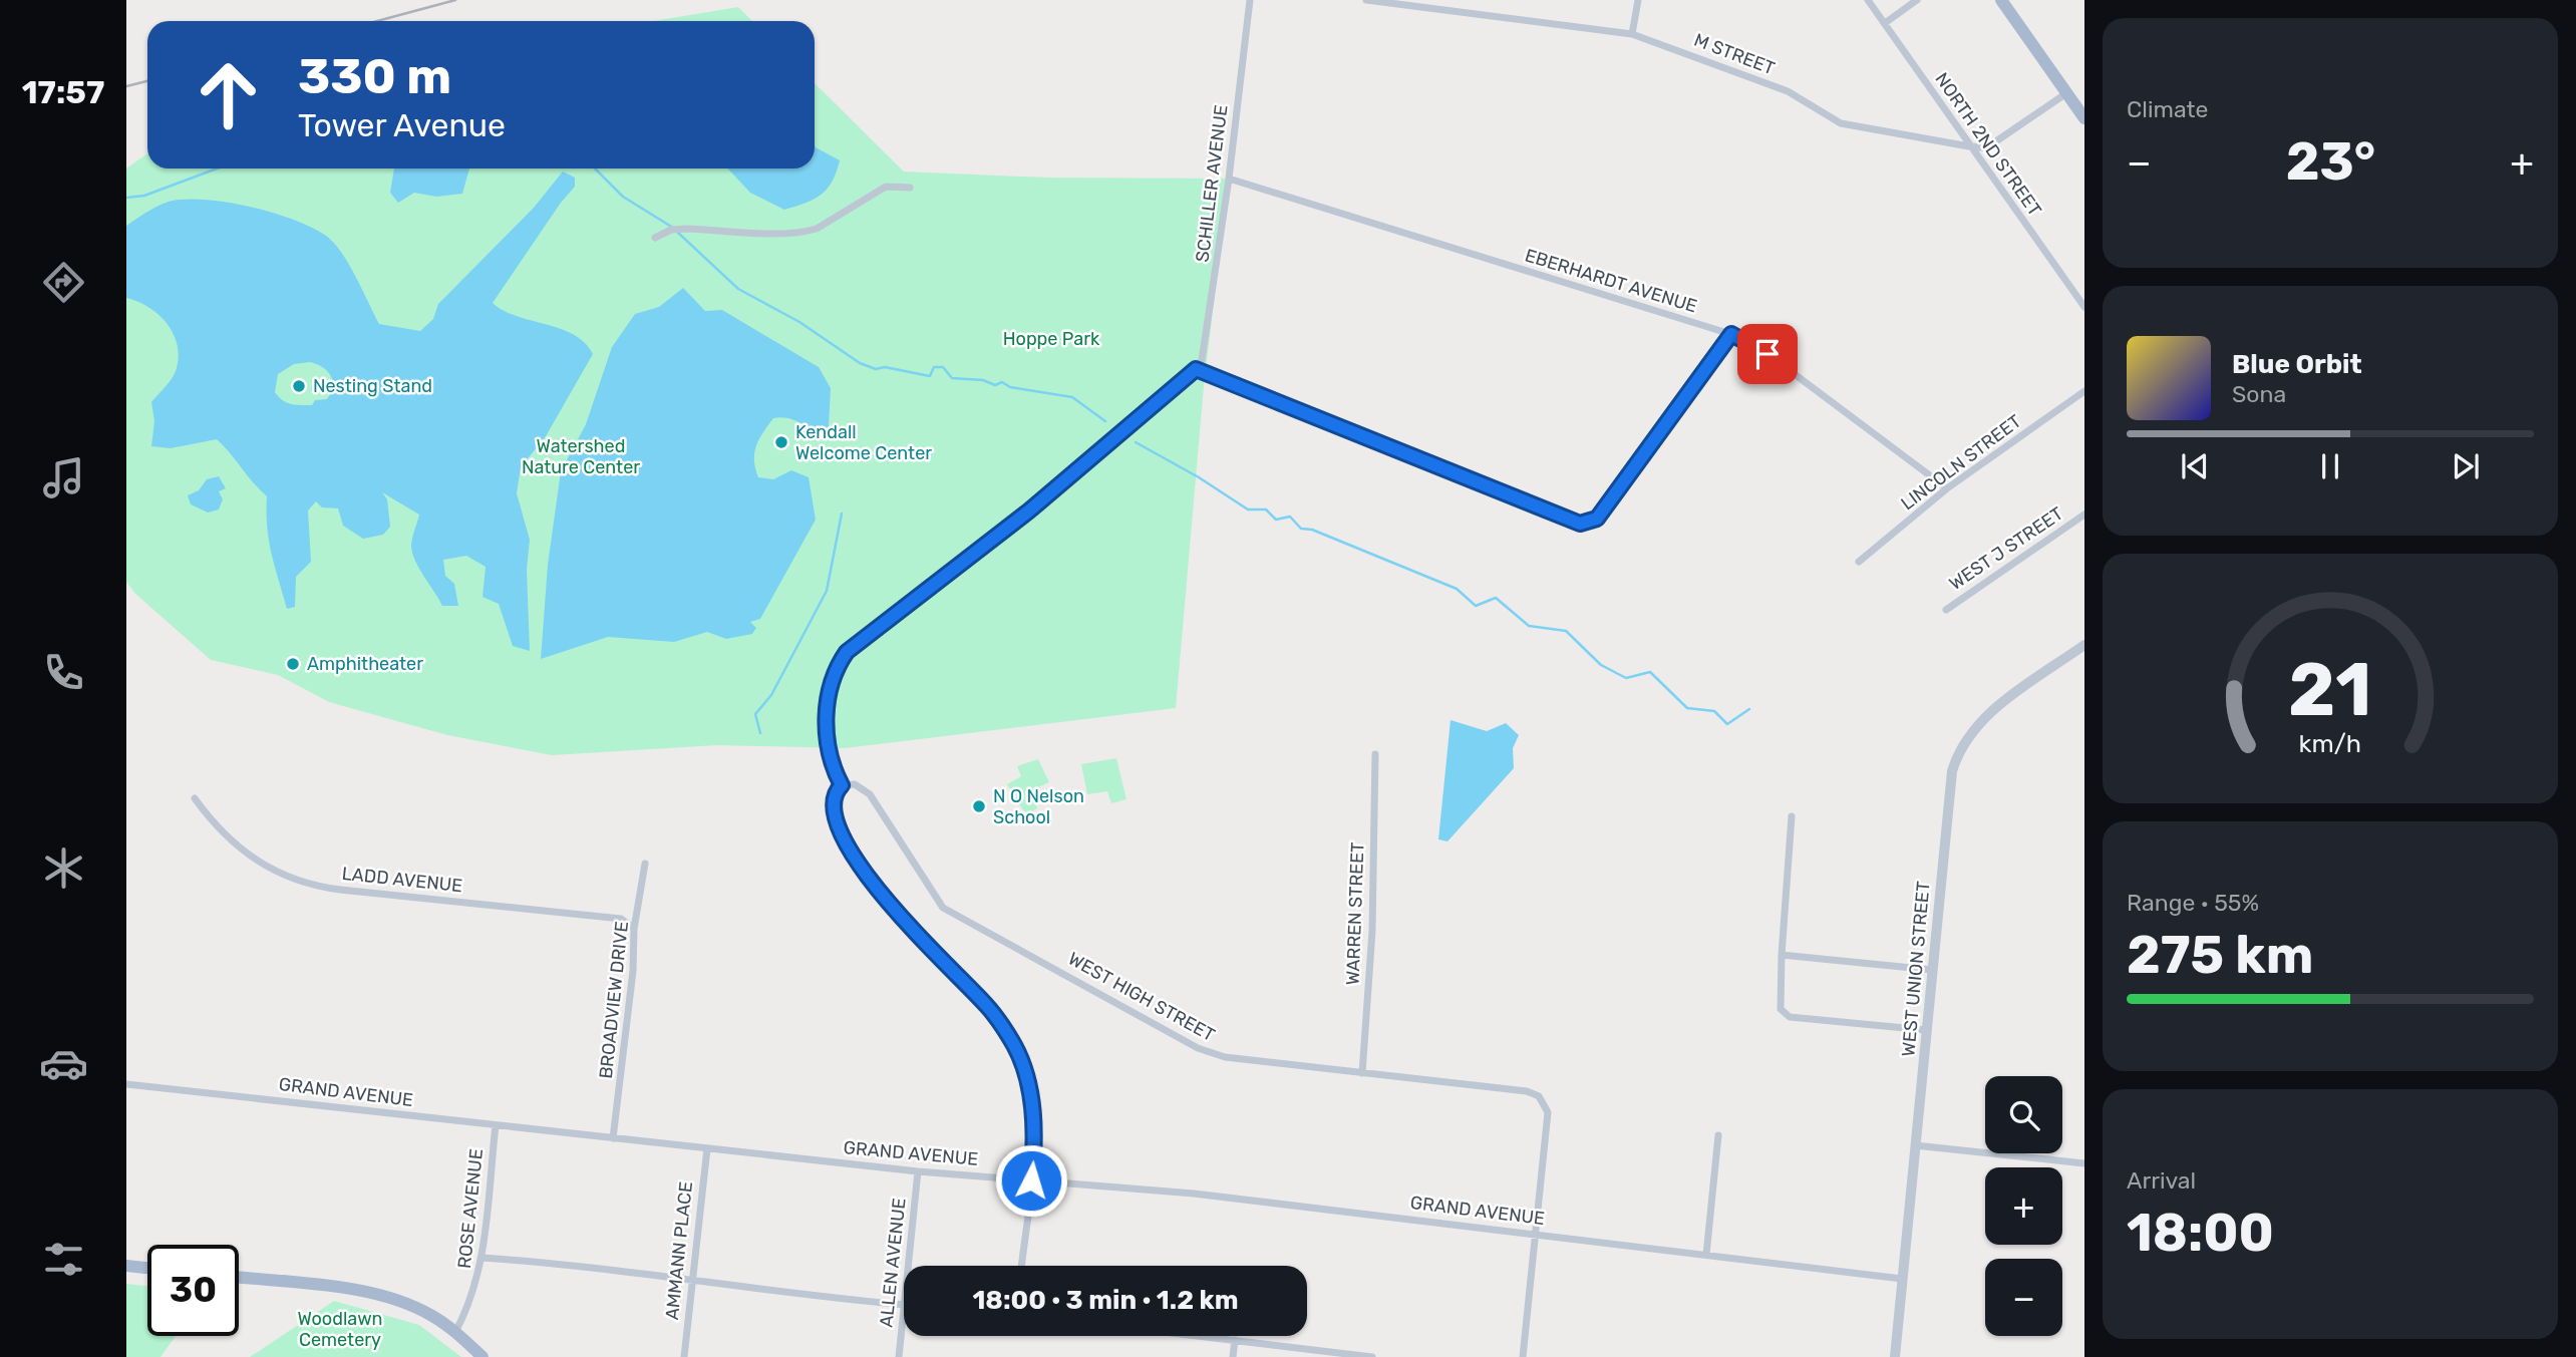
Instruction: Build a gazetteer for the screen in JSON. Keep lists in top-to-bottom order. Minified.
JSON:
{"streets":{"street":["M STREET","NORTH 2ND STREET","SCHILLER AVENUE","EBERHARDT AVENUE","LINCOLN STREET","WEST J STREET","LADD AVENUE","WARREN STREET","WEST UNION STREET","WEST HIGH STREET","BROADVIEW DRIVE","GRAND AVENUE","ROSE AVENUE","AMMANN PLACE","ALLEN AVENUE"]},"crossings":[["M STREET","NORTH 2ND STREET"],["SCHILLER AVENUE","EBERHARDT AVENUE"],["EBERHARDT AVENUE","LINCOLN STREET"],["LADD AVENUE","BROADVIEW DRIVE"],["WARREN STREET","WEST HIGH STREET"],["WEST UNION STREET","GRAND AVENUE"],["WEST HIGH STREET","GRAND AVENUE"],["BROADVIEW DRIVE","GRAND AVENUE"],["GRAND AVENUE","ROSE AVENUE"],["GRAND AVENUE","AMMANN PLACE"],["GRAND AVENUE","ALLEN AVENUE"]],"parks":["Hoppe Park","Watershed Nature Center","Woodlawn Cemetery"],"places":["Nesting Stand","Kendall Welcome Center","Amphitheater","N O Nelson School"],"page":{"tabs":"17:57","tile":["Climate",["Range · 55%","275 km"],["Arrival","18:00"]],"turn":["330 m","Tower Avenue"],"heat":["−","23°","+"],"song":["Blue Orbit","Sona"],"map_buttons":["+","−"],"limit":"30","trip":"18:00 · 3 min · 1.2 km","gauge":["21","km/h"]}}
